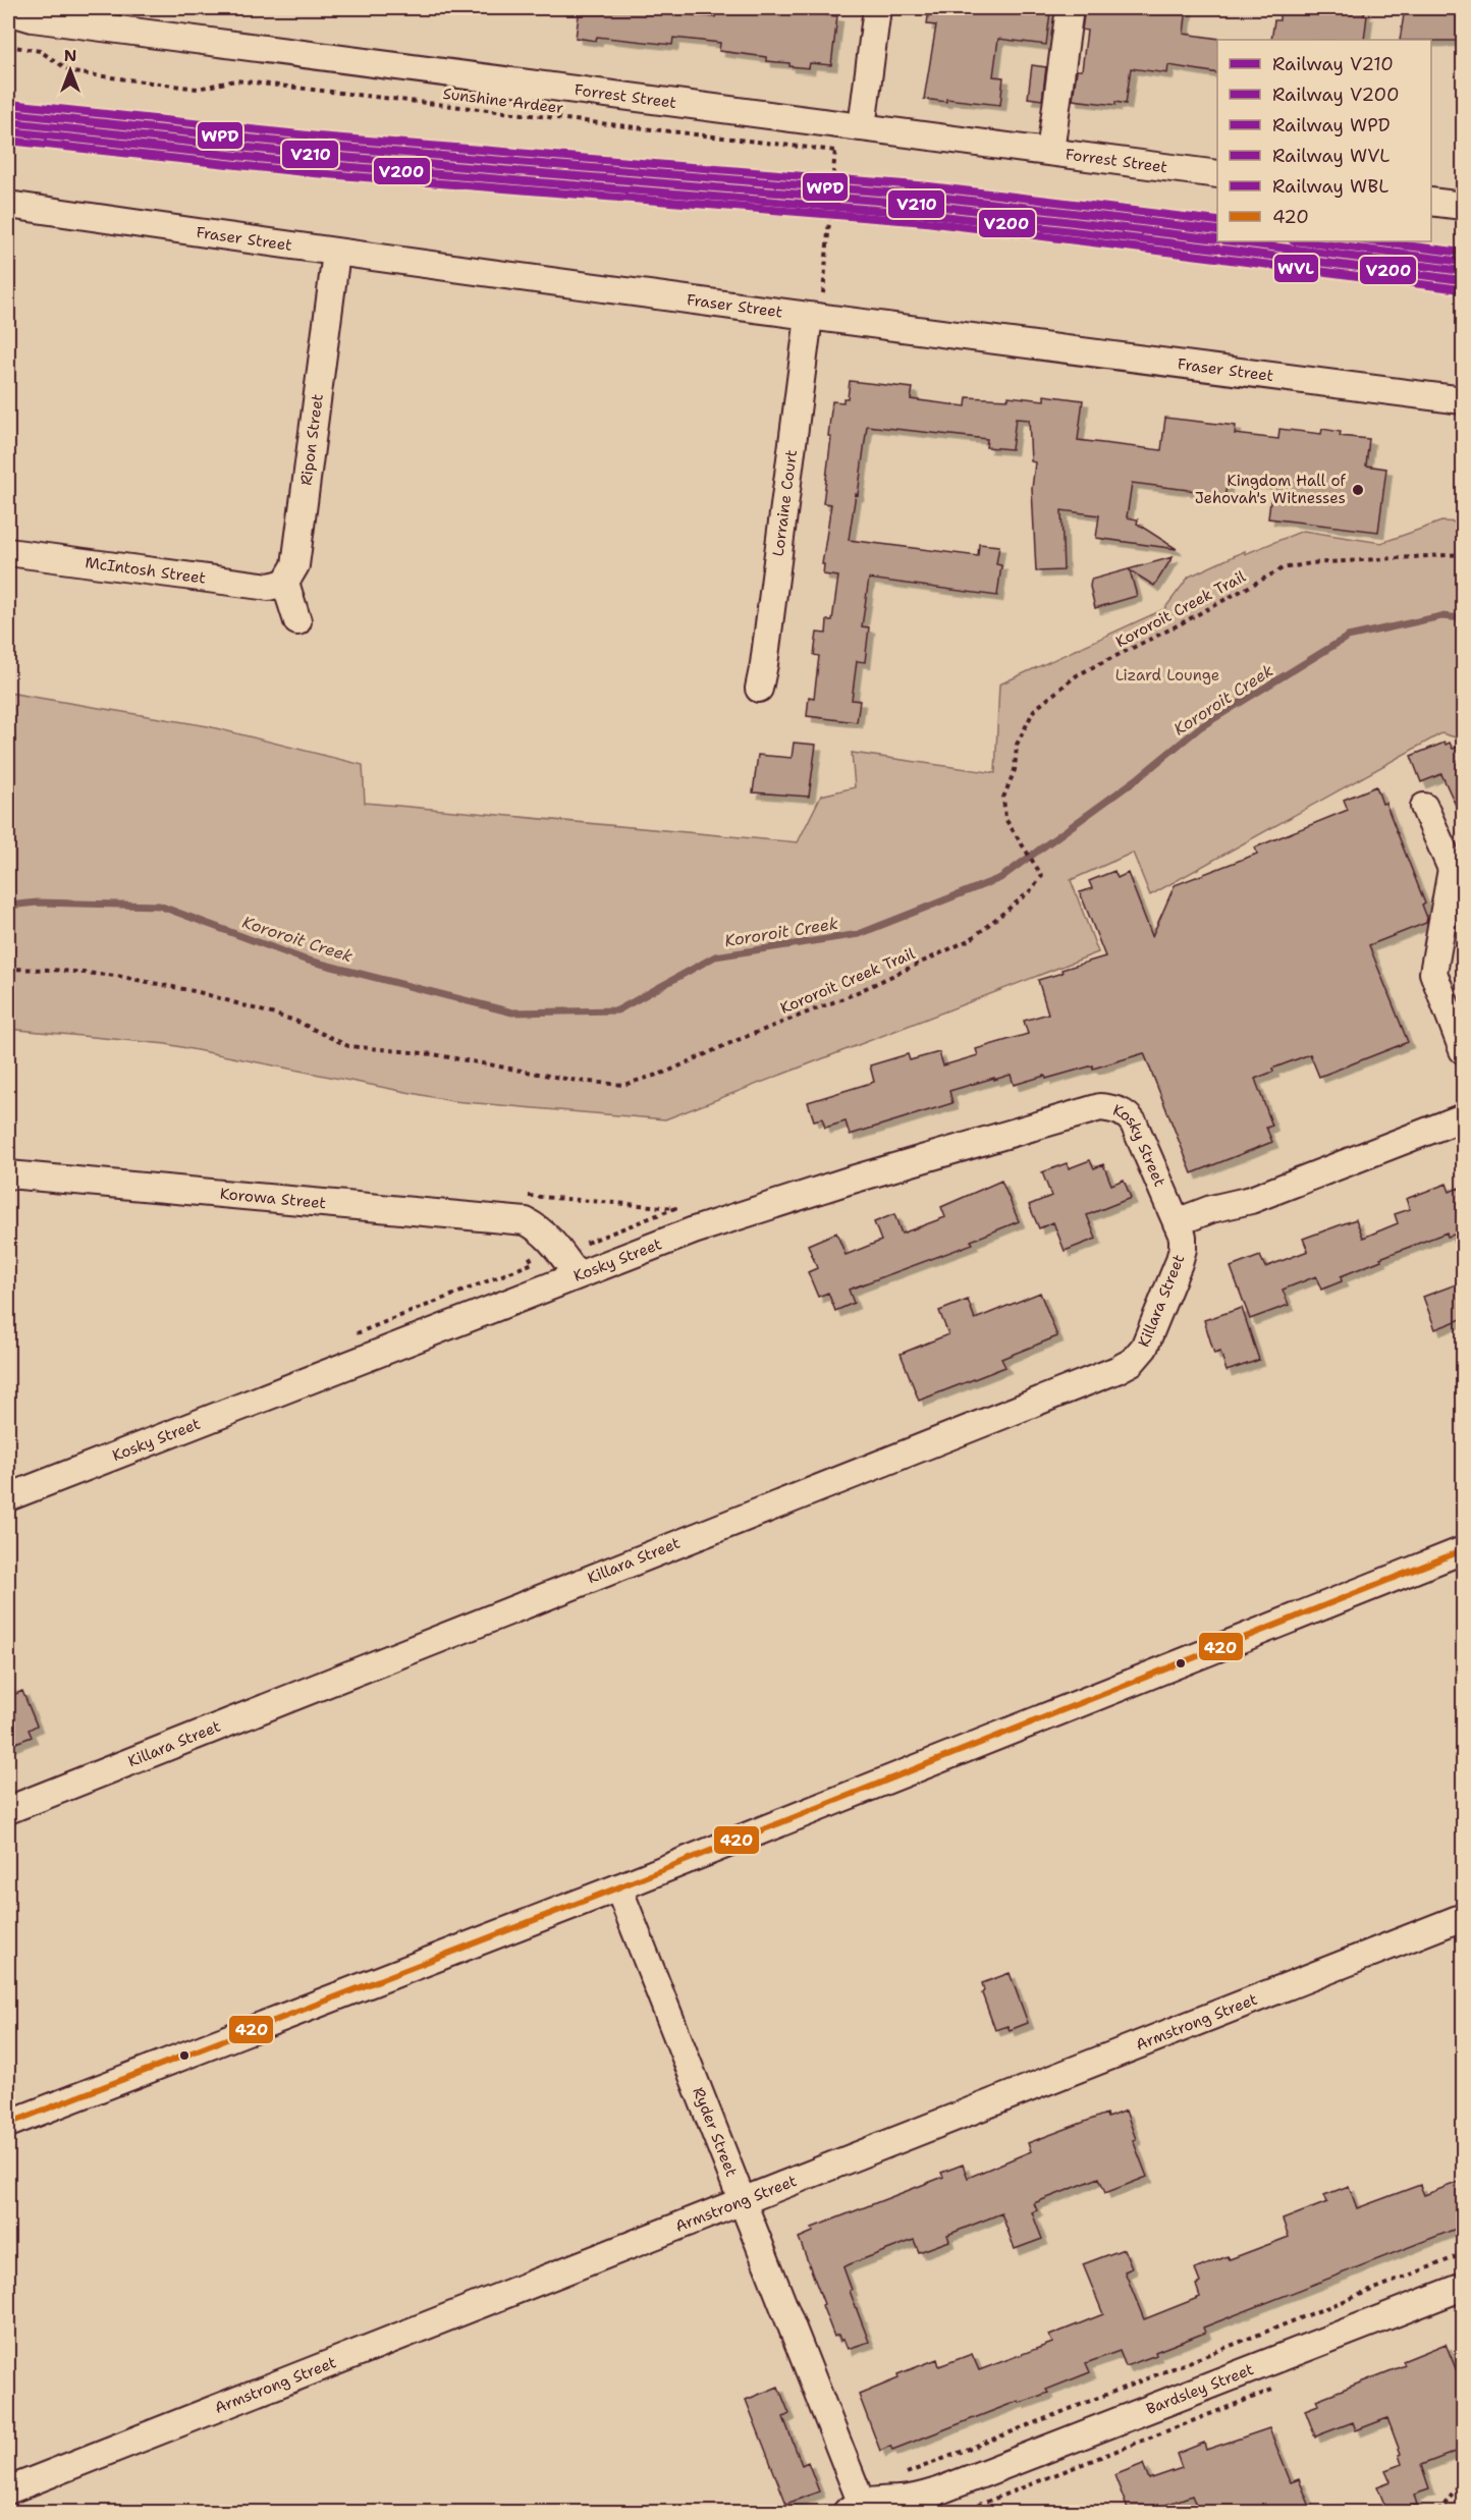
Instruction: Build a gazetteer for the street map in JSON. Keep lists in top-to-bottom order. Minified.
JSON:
{"streets":{"street":["Forrest Street","Fraser Street","Ripon Street","Lorraine Court","McIntosh Street","Kosky Street","Korowa Street","Killara Street","Armstrong Street","Ryder Street","Bardsley Street"],"path":["Sunshine Ardeer","Kororoit Creek Trail"]},"crossings":[["Sunshine Ardeer","Fraser Street"],["Sunshine Ardeer","Lorraine Court"],["Fraser Street","Ripon Street"],["Fraser Street","Lorraine Court"],["Ripon Street","McIntosh Street"],["Kosky Street","Korowa Street"],["Kosky Street","Killara Street"],["Armstrong Street","Ryder Street"],["Ryder Street","Bardsley Street"]],"water":["Kororoit Creek"],"parks":["Lizard Lounge"],"places":["Kingdom Hall of Jehovah's Witnesses"],"lines":["rail line WBL","rail line WPD","rail line V210","rail line V200","rail line WVL","transit line 420"],"legend":["Railway V210","Railway V200","Railway WPD","Railway WVL","Railway WBL","420"],"north":"top"}
